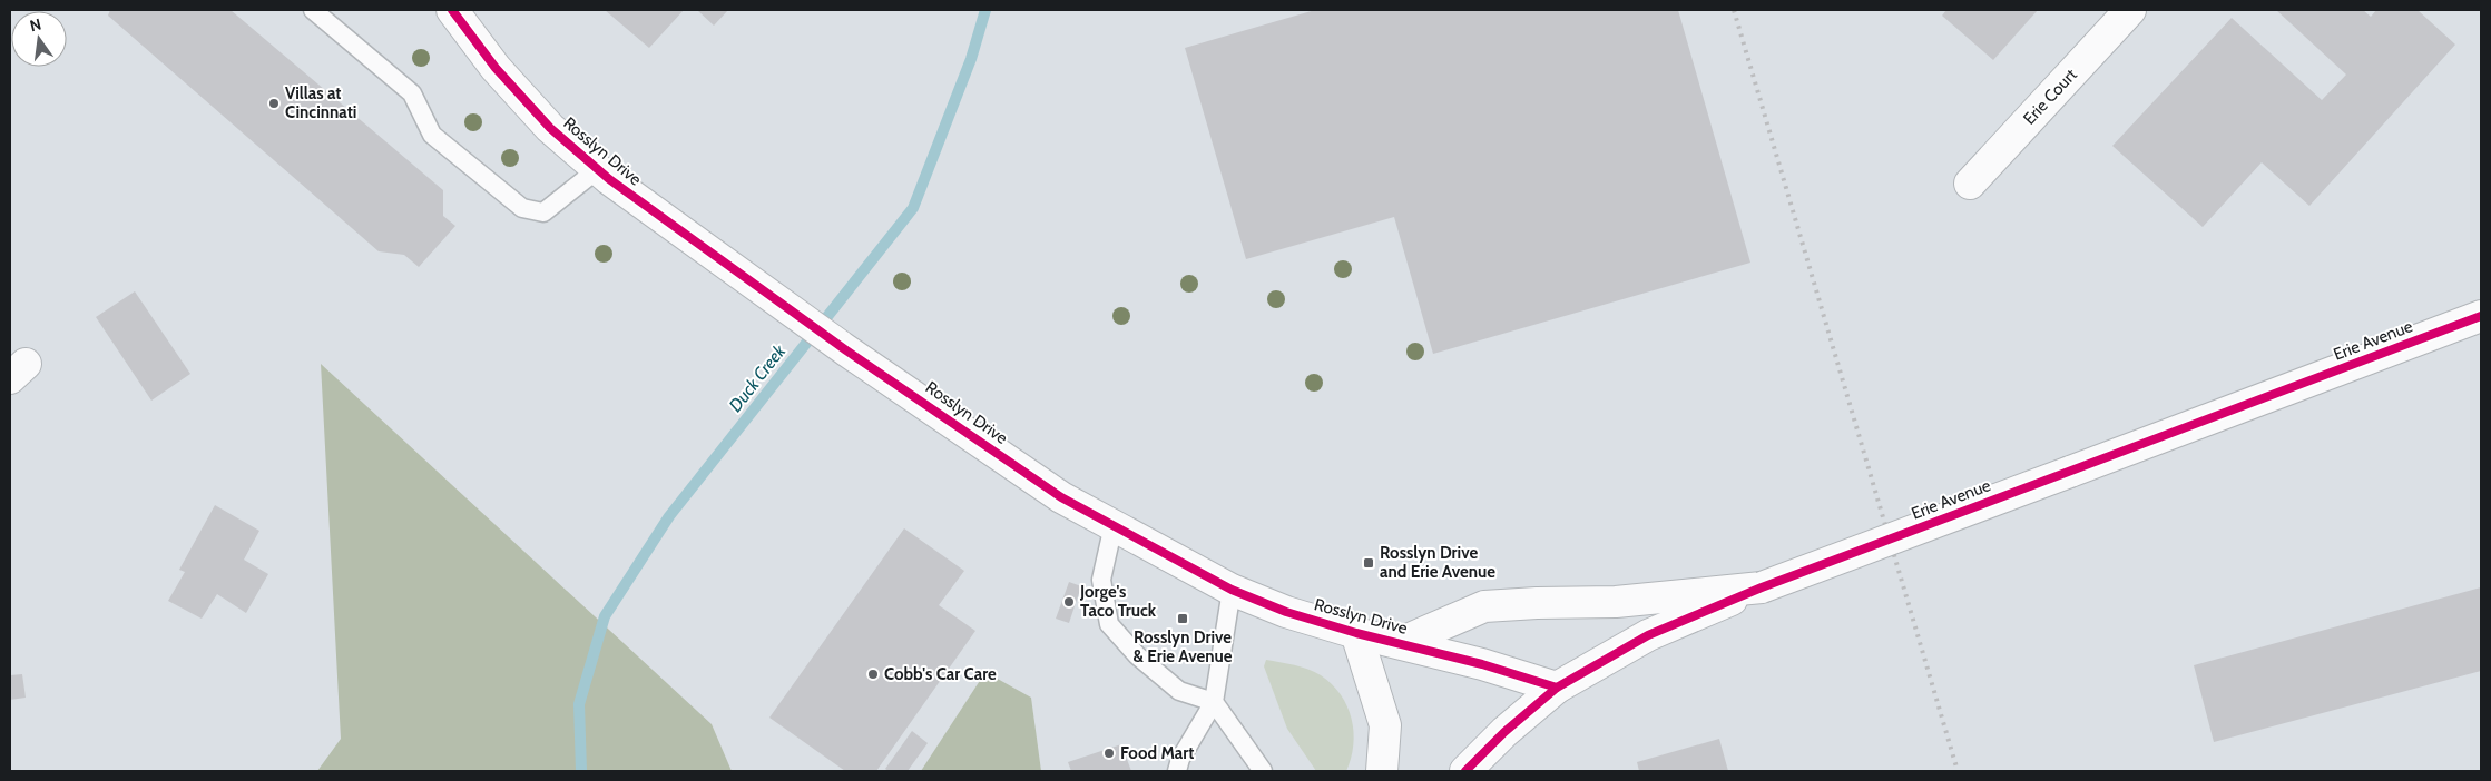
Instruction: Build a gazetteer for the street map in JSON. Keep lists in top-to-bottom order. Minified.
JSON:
{"streets":{"street":["Erie Court","Rosslyn Drive","Erie Avenue"]},"crossings":[["Rosslyn Drive","Erie Avenue"]],"water":["Duck Creek"],"places":{"other":["Villas at Cincinnati","Jorge's Taco Truck","Cobb's Car Care","Food Mart"],"transit":["Rosslyn Drive and Erie Avenue","Rosslyn Drive & Erie Avenue"]},"north":"top"}
